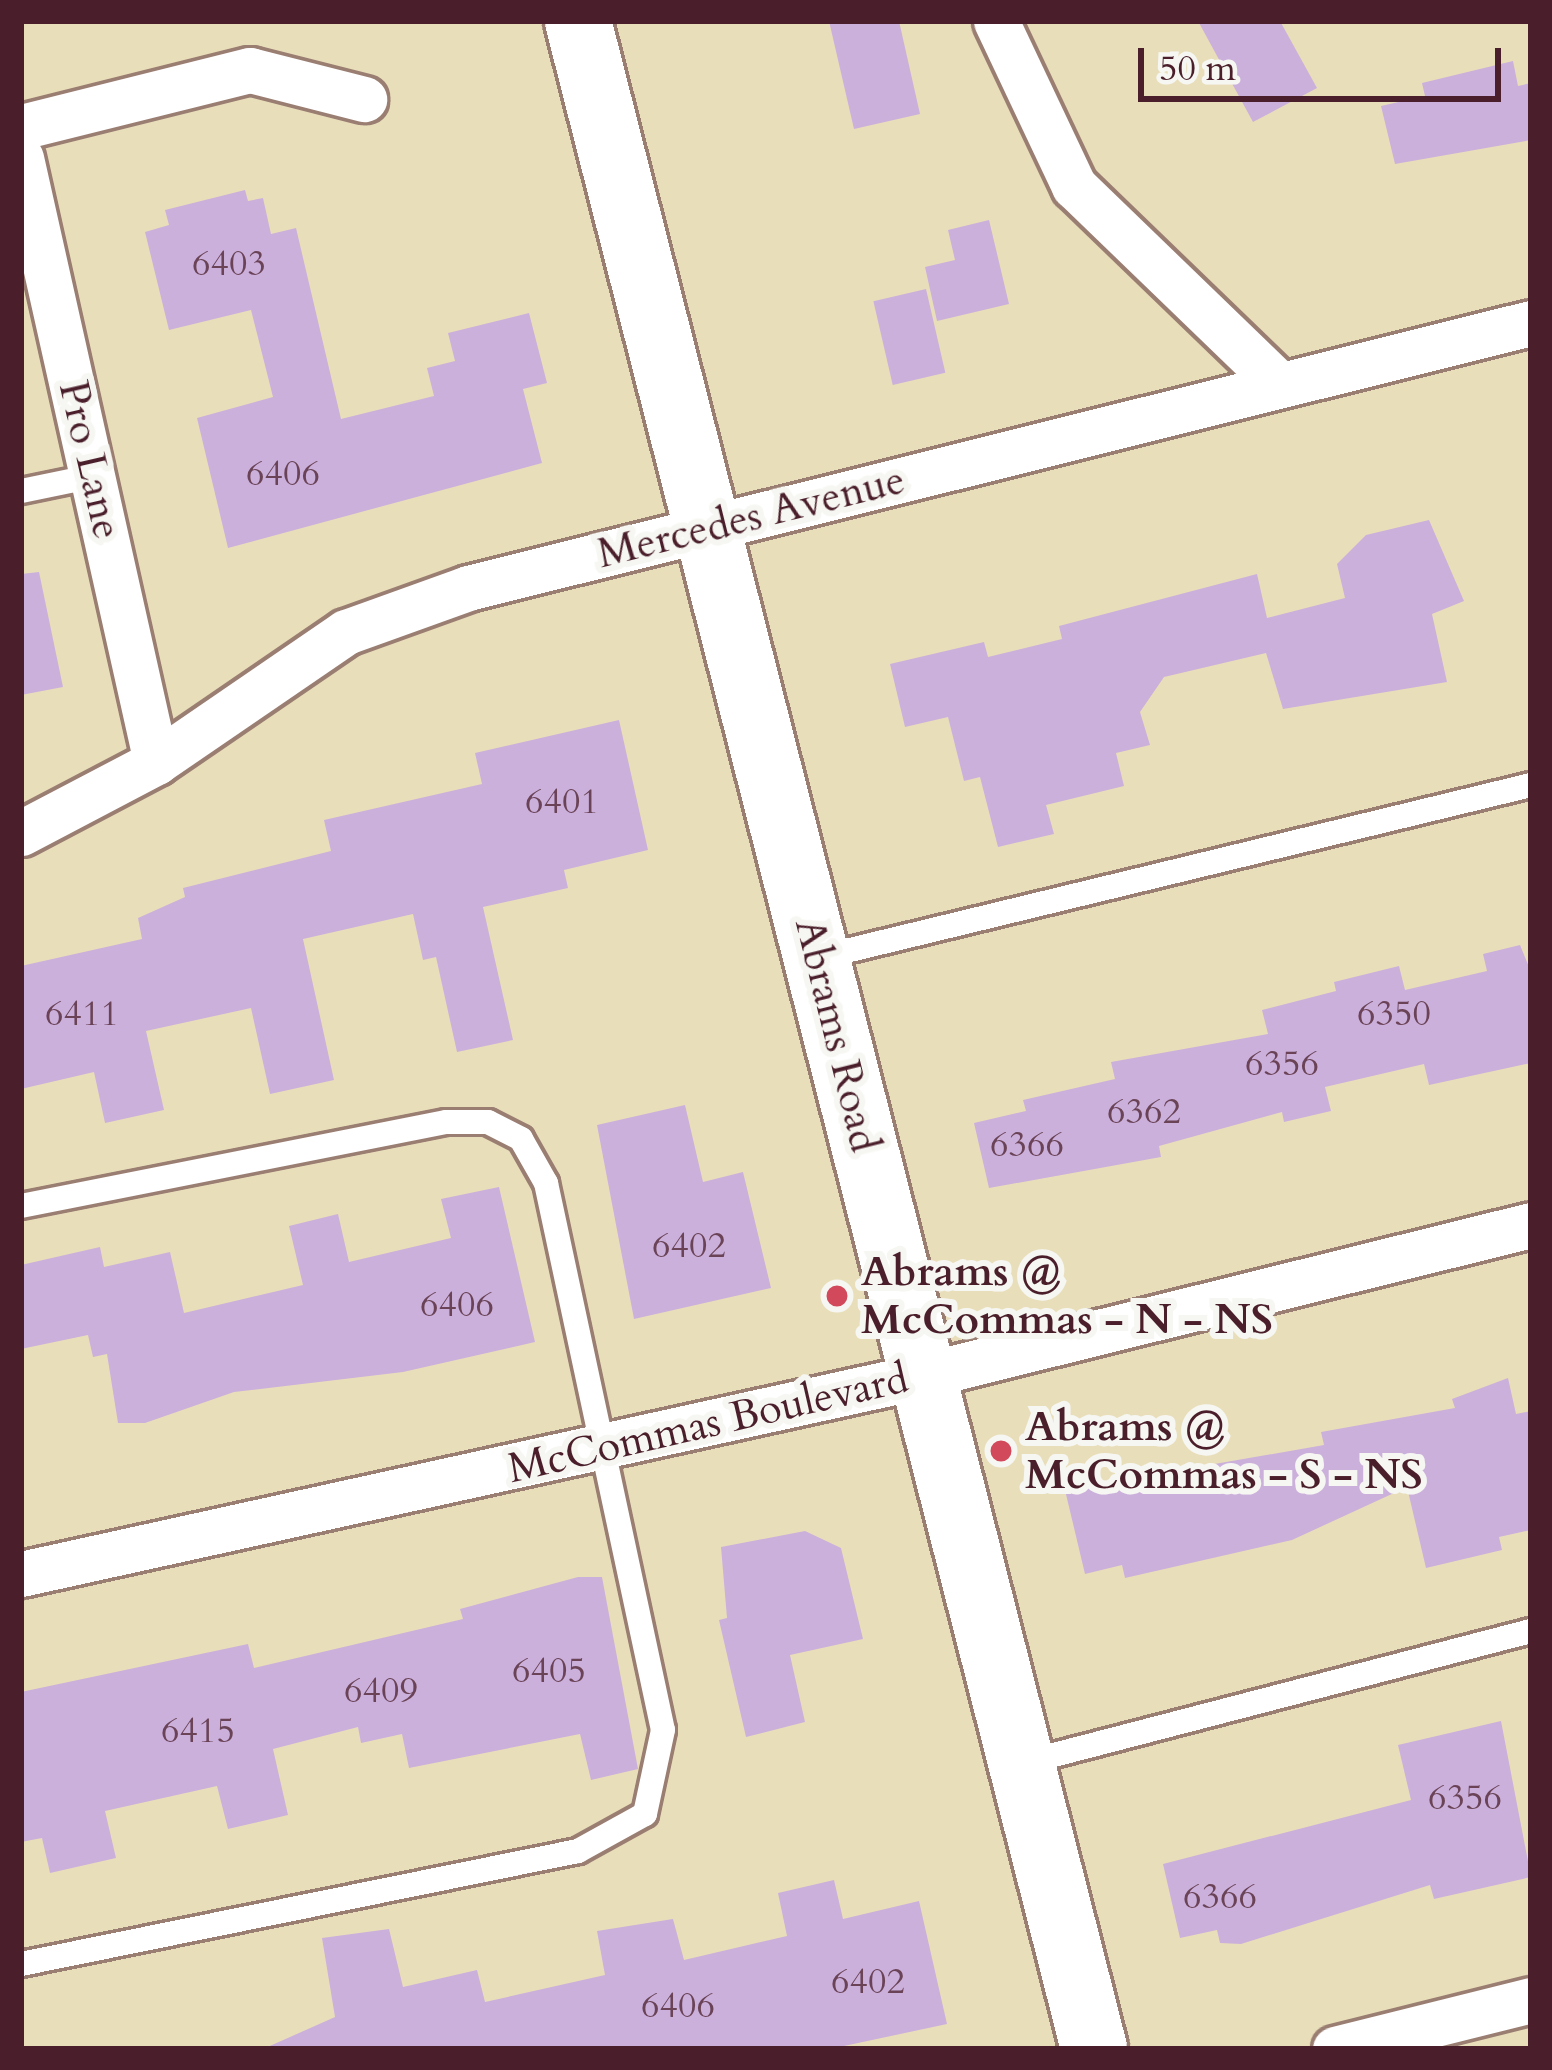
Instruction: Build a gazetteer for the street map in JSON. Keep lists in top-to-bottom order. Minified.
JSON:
{"streets":{"main road":["Abrams Road"],"street":["Pro Lane","Mercedes Avenue","McCommas Boulevard"]},"crossings":[["Pro Lane","Mercedes Avenue"],["Mercedes Avenue","Abrams Road"],["Abrams Road","McCommas Boulevard"]],"places":["Abrams @ McCommas - N - NS","Abrams @ McCommas - S - NS"],"house_numbers":["6403","6406","6401","6411","6350","6356","6362","6366","6402","6406","6405","6409","6415","6356","6366","6402","6406"],"scale_bar":"50 m"}
